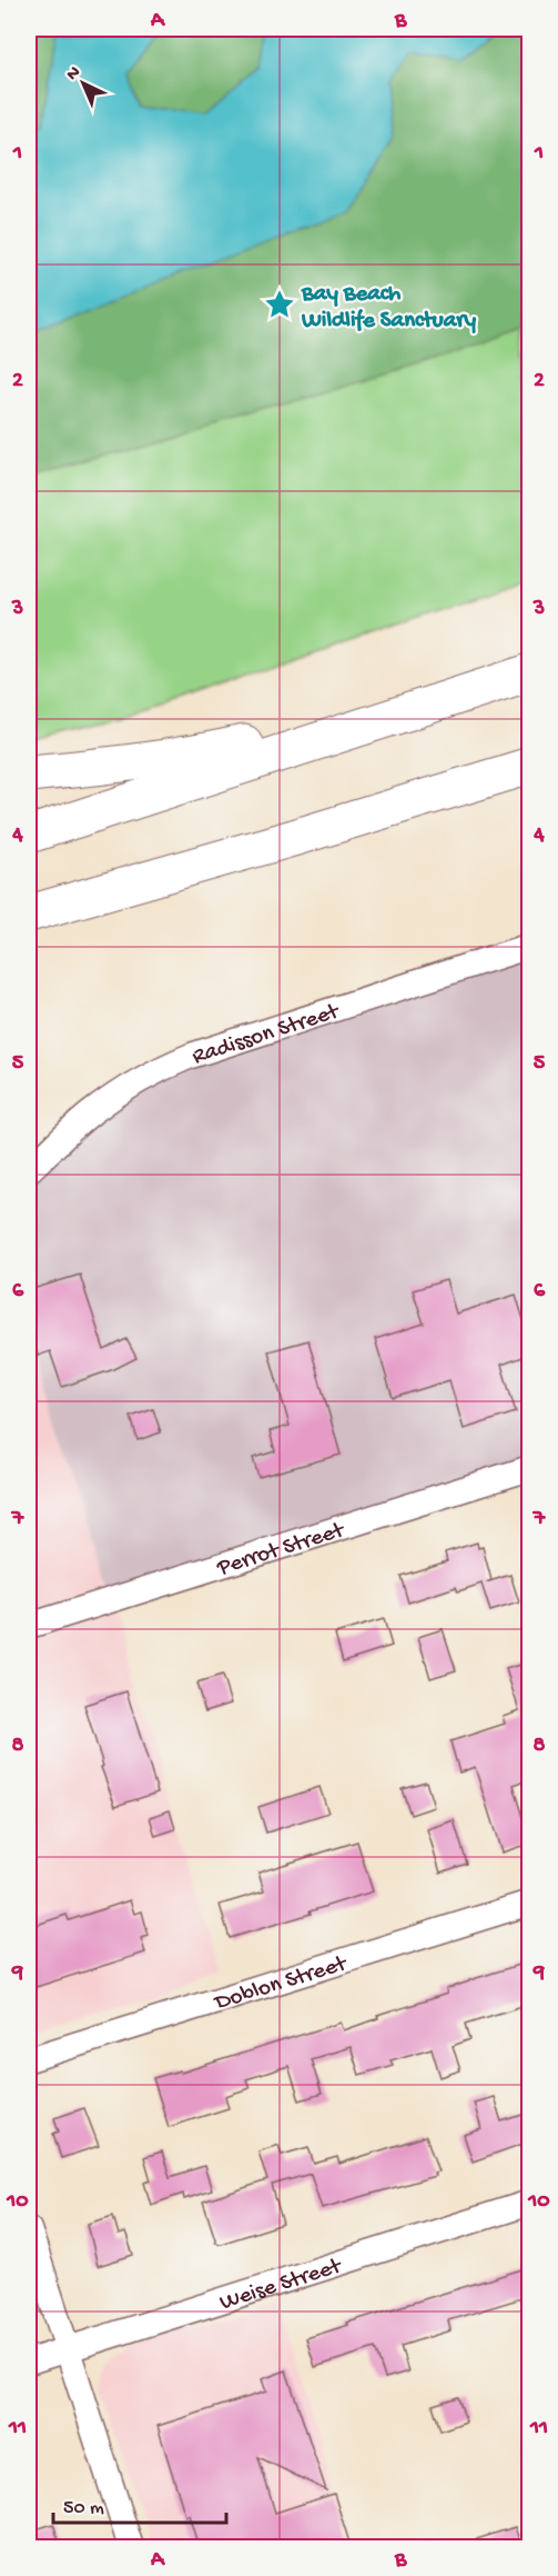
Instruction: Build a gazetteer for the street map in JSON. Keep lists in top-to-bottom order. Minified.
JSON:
{"streets":{"street":["Radisson Street","Perrot Street","Doblon Street","Weise Street"]},"places":{"place":["Bay Beach Wildlife Sanctuary"]},"scale_bar":"50 m","north":"top left","grid":{"columns":["A","B"],"rows":["1","2","3","4","5","6","7","8","9","10","11"]}}
